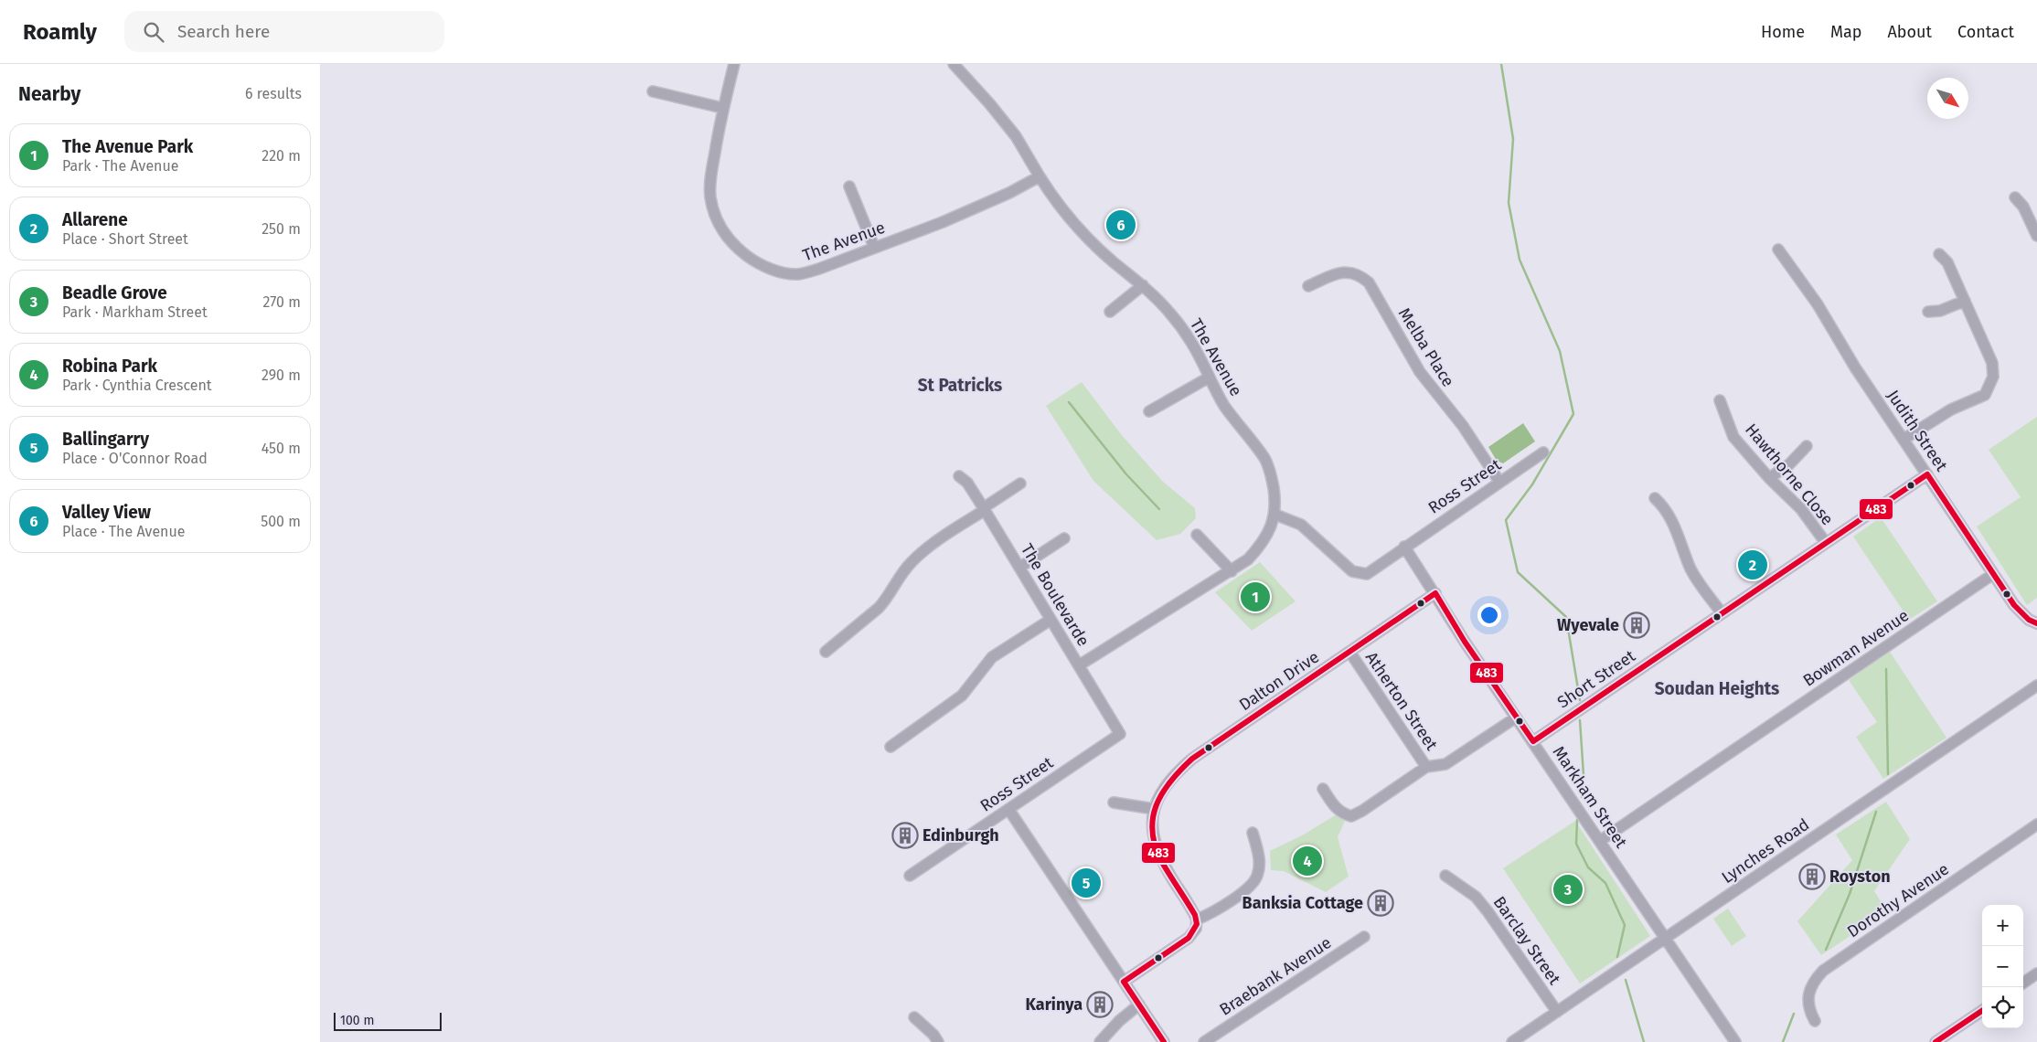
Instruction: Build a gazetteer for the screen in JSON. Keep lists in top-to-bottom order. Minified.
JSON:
{"streets":{"street":["The Avenue","Melba Place","Judith Street","Hawthorne Close","Ross Street","The Boulevarde","Bowman Avenue","Short Street","Dalton Drive","Atherton Street","Markham Street","Lynches Road","Dorothy Avenue","Barclay Street","Braebank Avenue"]},"crossings":[["The Avenue","Ross Street"],["The Avenue","The Boulevarde"],["Melba Place","Ross Street"],["Judith Street","Bowman Avenue"],["Judith Street","Short Street"],["Hawthorne Close","Short Street"],["Ross Street","The Boulevarde"],["Ross Street","Markham Street"],["Bowman Avenue","Markham Street"],["Short Street","Markham Street"],["Dalton Drive","Atherton Street"],["Dalton Drive","Markham Street"],["Markham Street","Lynches Road"],["Lynches Road","Barclay Street"]],"districts":["St Patricks","Soudan Heights"],"places":{"building":["Wyevale","Edinburgh","Royston","Banksia Cottage","Karinya"]},"lines":["transit line 483"],"scale_bar":"100 m","north":"bottom right","page":{"header":"Roamly","search":"Search here","nav":["Home","Map","About","Contact"],"heading":["Nearby","6 results"],"list":[{"mark":"1","name":"The Avenue Park","note":"Park · The Avenue","value":"220 m"},{"mark":"2","name":"Allarene","note":"Place · Short Street","value":"250 m"},{"mark":"3","name":"Beadle Grove","note":"Park · Markham Street","value":"270 m"},{"mark":"4","name":"Robina Park","note":"Park · Cynthia Crescent","value":"290 m"},{"mark":"5","name":"Ballingarry","note":"Place · O'Connor Road","value":"450 m"},{"mark":"6","name":"Valley View","note":"Place · The Avenue","value":"500 m"}],"pins":["6","2","1","4","5","3"],"map_buttons":["+","−"],"scale":"100 m"}}
